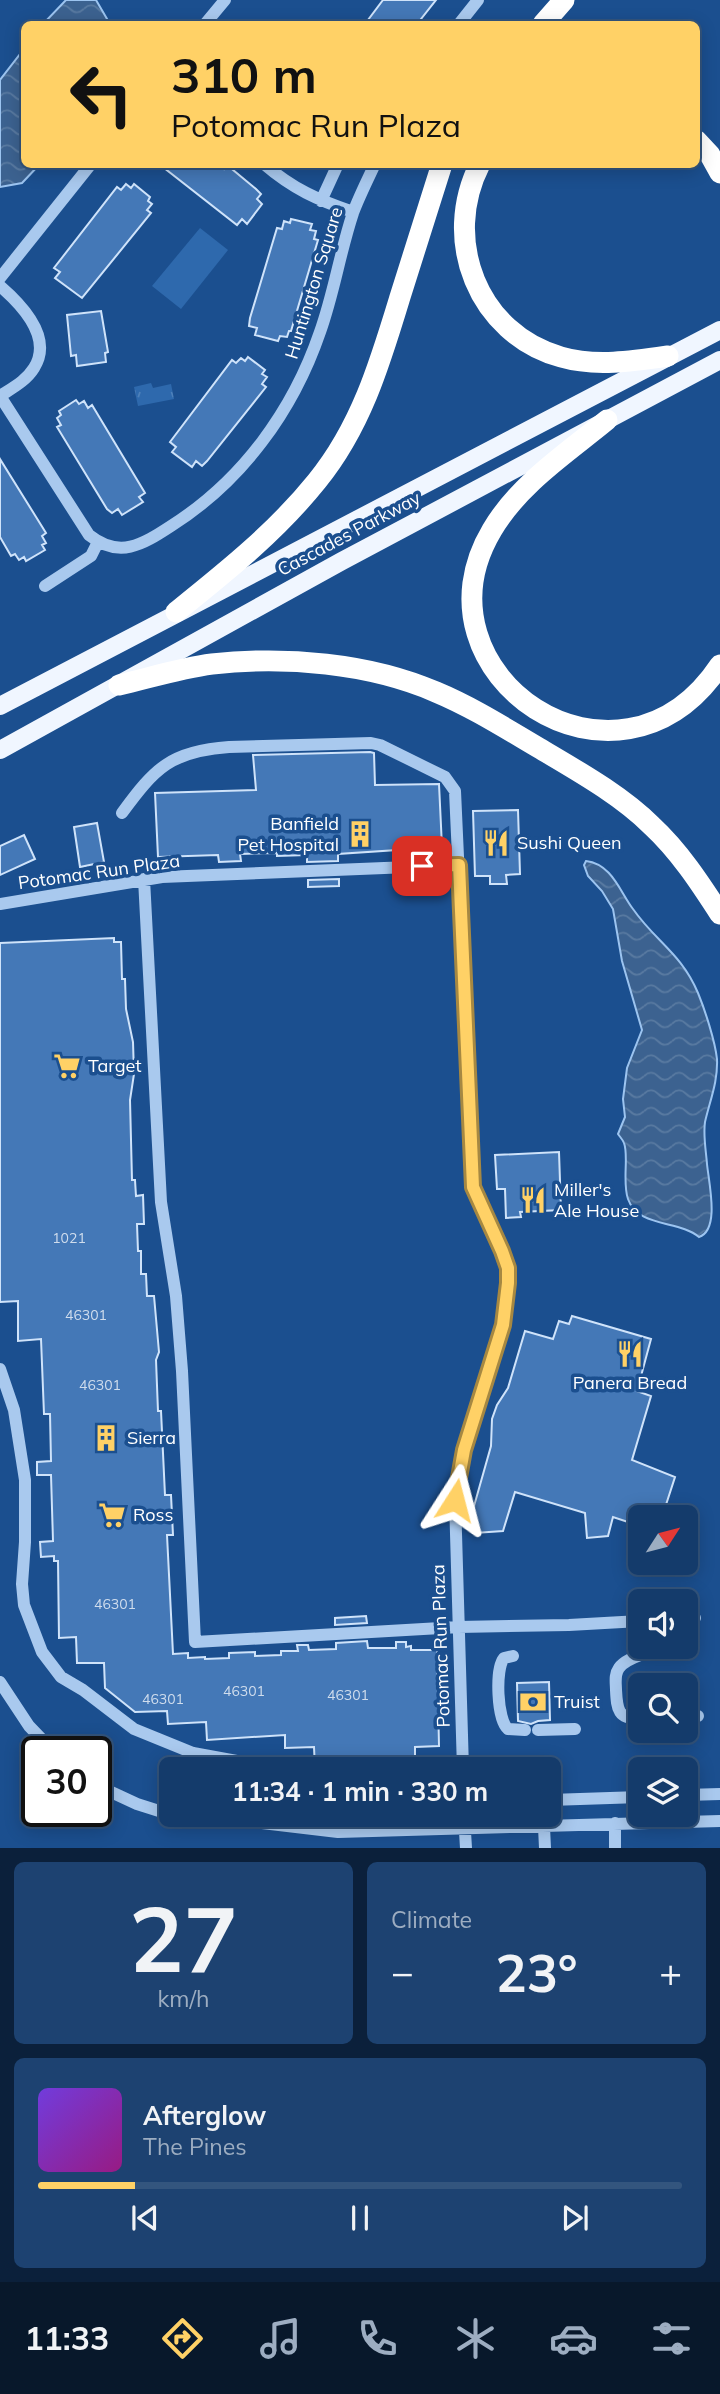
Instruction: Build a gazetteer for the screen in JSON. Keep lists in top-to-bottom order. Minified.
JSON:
{"streets":{"main road":["Cascades Parkway"],"street":["Huntington Square","Potomac Run Plaza"]},"places":{"building":["Banfield Pet Hospital","Sierra"],"restaurant":["Sushi Queen","Miller's Ale House","Panera Bread"],"supermarket":["Target","Ross"],"bank":["Truist"]},"house_numbers":["1021","46301","46301","46301","46301","46301","46301"],"north":"top right","page":{"turn":["310 m","Potomac Run Plaza"],"limit":"30","trip":"11:34 · 1 min · 330 m","tile":[["27","km/h"],"Climate"],"heat":["−","23°","+"],"song":["Afterglow","The Pines"],"tabs":"11:33"}}
